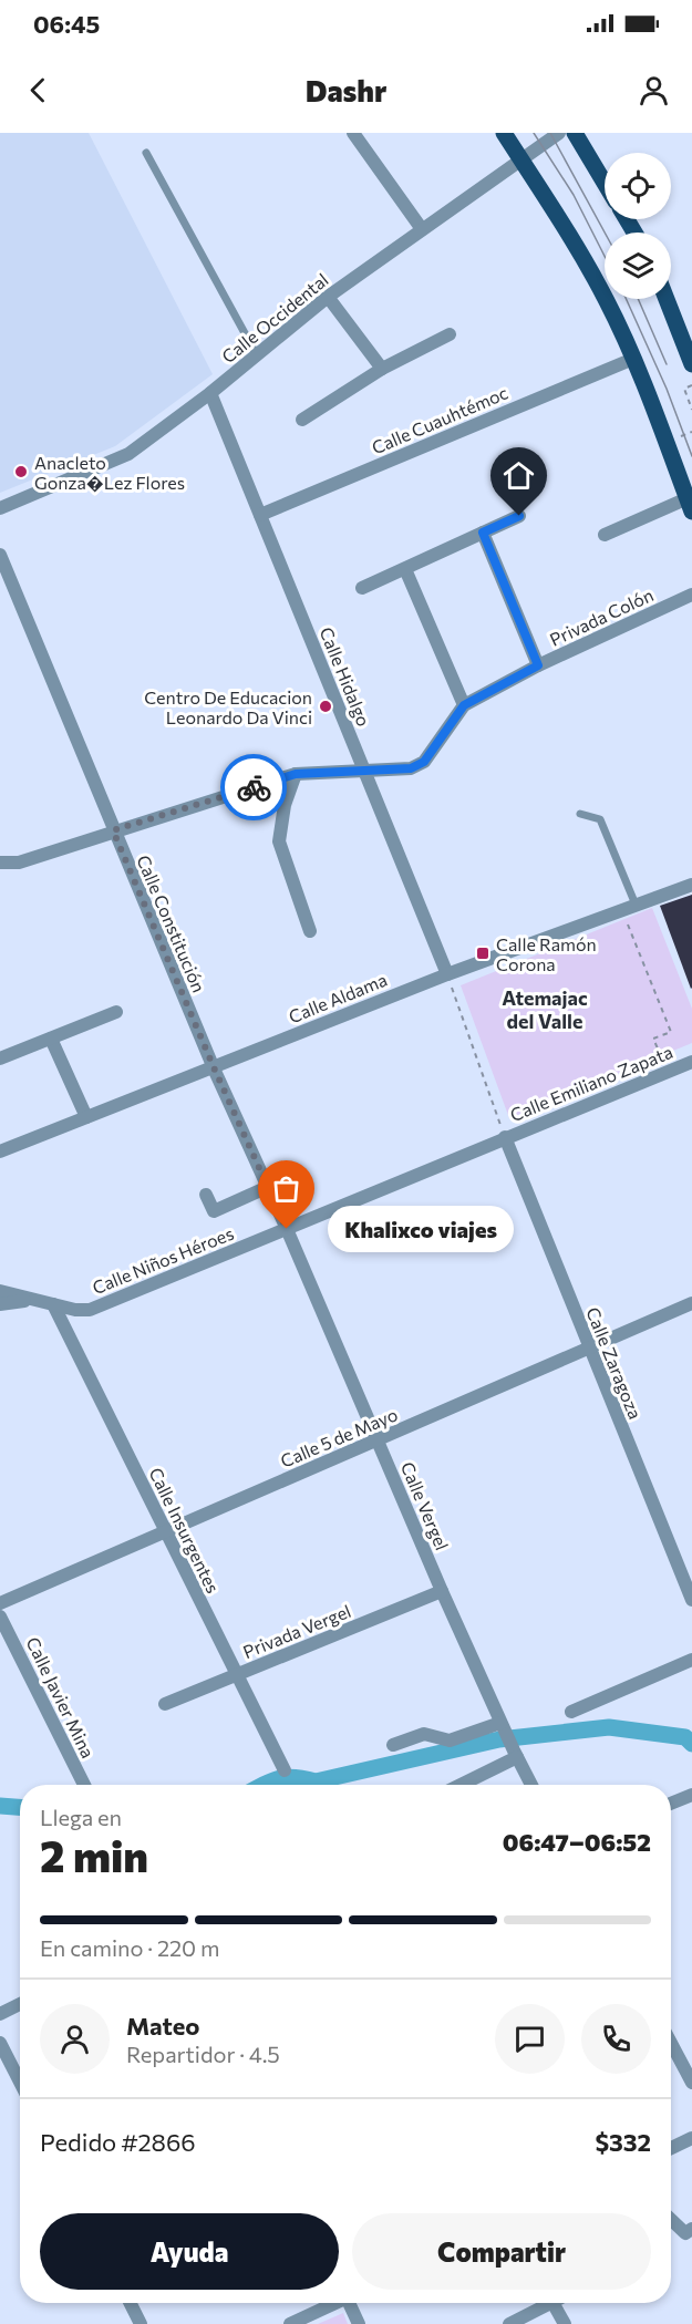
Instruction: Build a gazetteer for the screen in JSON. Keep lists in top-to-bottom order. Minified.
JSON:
{"streets":{"street":["Calle Occidental","Calle Cuauhtémoc","Privada Colón","Calle Hidalgo","Calle Constitución","Calle Aldama","Calle Emiliano Zapata","Calle Niños Héroes","Calle Zaragoza","Calle 5 de Mayo","Calle Vergel","Calle Insurgentes","Privada Vergel","Calle Javier Mina"]},"crossings":[["Calle Occidental","Calle Hidalgo"],["Calle Cuauhtémoc","Calle Hidalgo"],["Privada Colón","Calle Hidalgo"],["Privada Colón","Calle Constitución"],["Calle Hidalgo","Calle Aldama"],["Calle Constitución","Calle Aldama"],["Calle Constitución","Calle Niños Héroes"],["Calle Constitución","Calle Vergel"],["Calle Emiliano Zapata","Calle Niños Héroes"],["Calle Emiliano Zapata","Calle Zaragoza"],["Calle Niños Héroes","Calle Zaragoza"],["Calle Niños Héroes","Calle Vergel"],["Calle Niños Héroes","Calle Insurgentes"],["Calle Zaragoza","Calle 5 de Mayo"],["Calle 5 de Mayo","Calle Vergel"],["Calle 5 de Mayo","Calle Insurgentes"],["Calle Vergel","Privada Vergel"],["Calle Insurgentes","Privada Vergel"]],"districts":["Atemajac del Valle"],"places":{"other":["Anacleto Gonza�Lez Flores","Centro De Educacion Leonardo Da Vinci","Khalixco viajes"],"transit":["Calle Ramón Corona"]},"page":{"status":"06:45","header":"Dashr","bubble":"Khalixco viajes","heading":["2 min","Llega en","06:47–06:52"],"panel":["Mateo","Repartidor · 4.5","Pedido #2866","$332"],"bar":"En camino · 220 m","buttons":["Ayuda","Compartir"]}}
